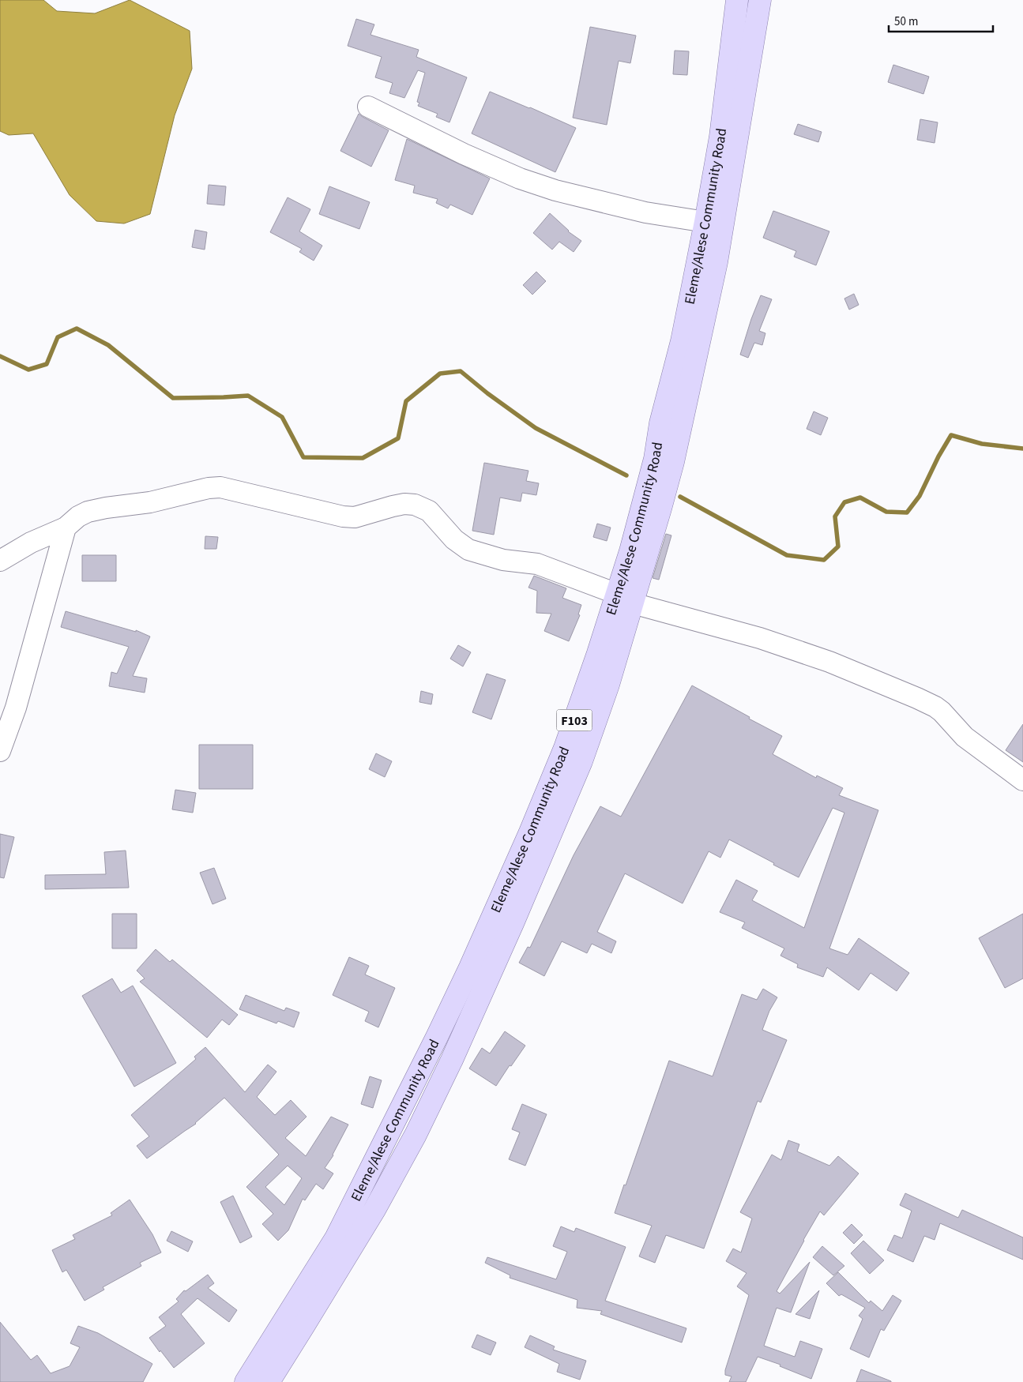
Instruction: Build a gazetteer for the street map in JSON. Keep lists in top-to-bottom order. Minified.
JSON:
{"streets":{"main road":["Eleme/Alese Community Road","F103"]},"scale_bar":"50 m"}
